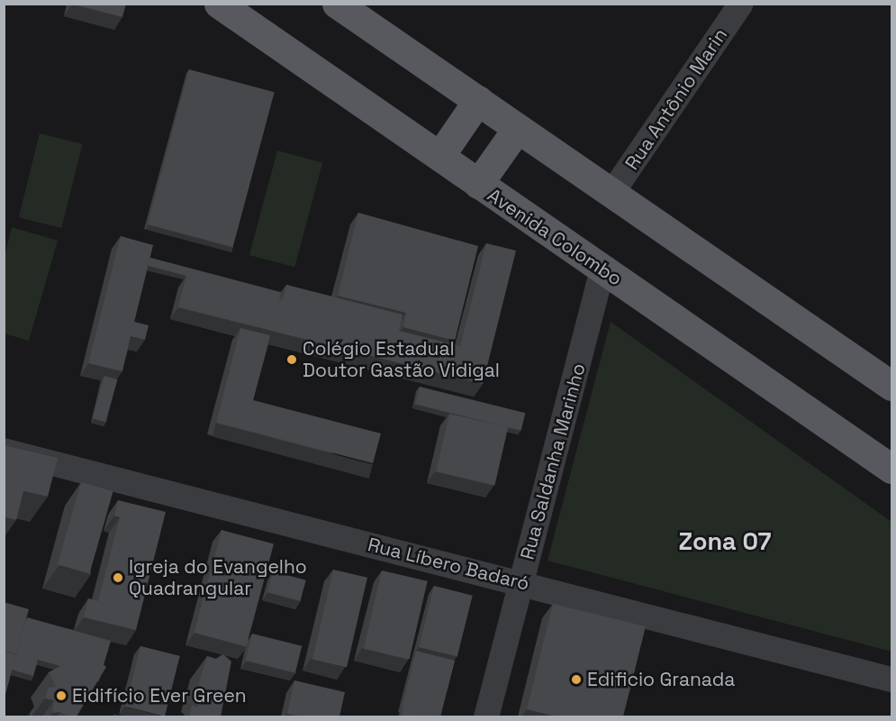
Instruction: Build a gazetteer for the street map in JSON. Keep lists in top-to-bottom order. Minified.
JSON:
{"streets":{"main road":["Avenida Colombo"],"street":["Rua Antônio Marin","Rua Saldanha Marinho","Rua Líbero Badaró"]},"crossings":[["Avenida Colombo","Rua Saldanha Marinho"],["Rua Saldanha Marinho","Rua Líbero Badaró"]],"districts":["Zona 07"],"places":["Colégio Estadual Doutor Gastão Vidigal","Igreja do Evangelho Quadrangular","Edificio Granada","Eidifício Ever Green"]}
